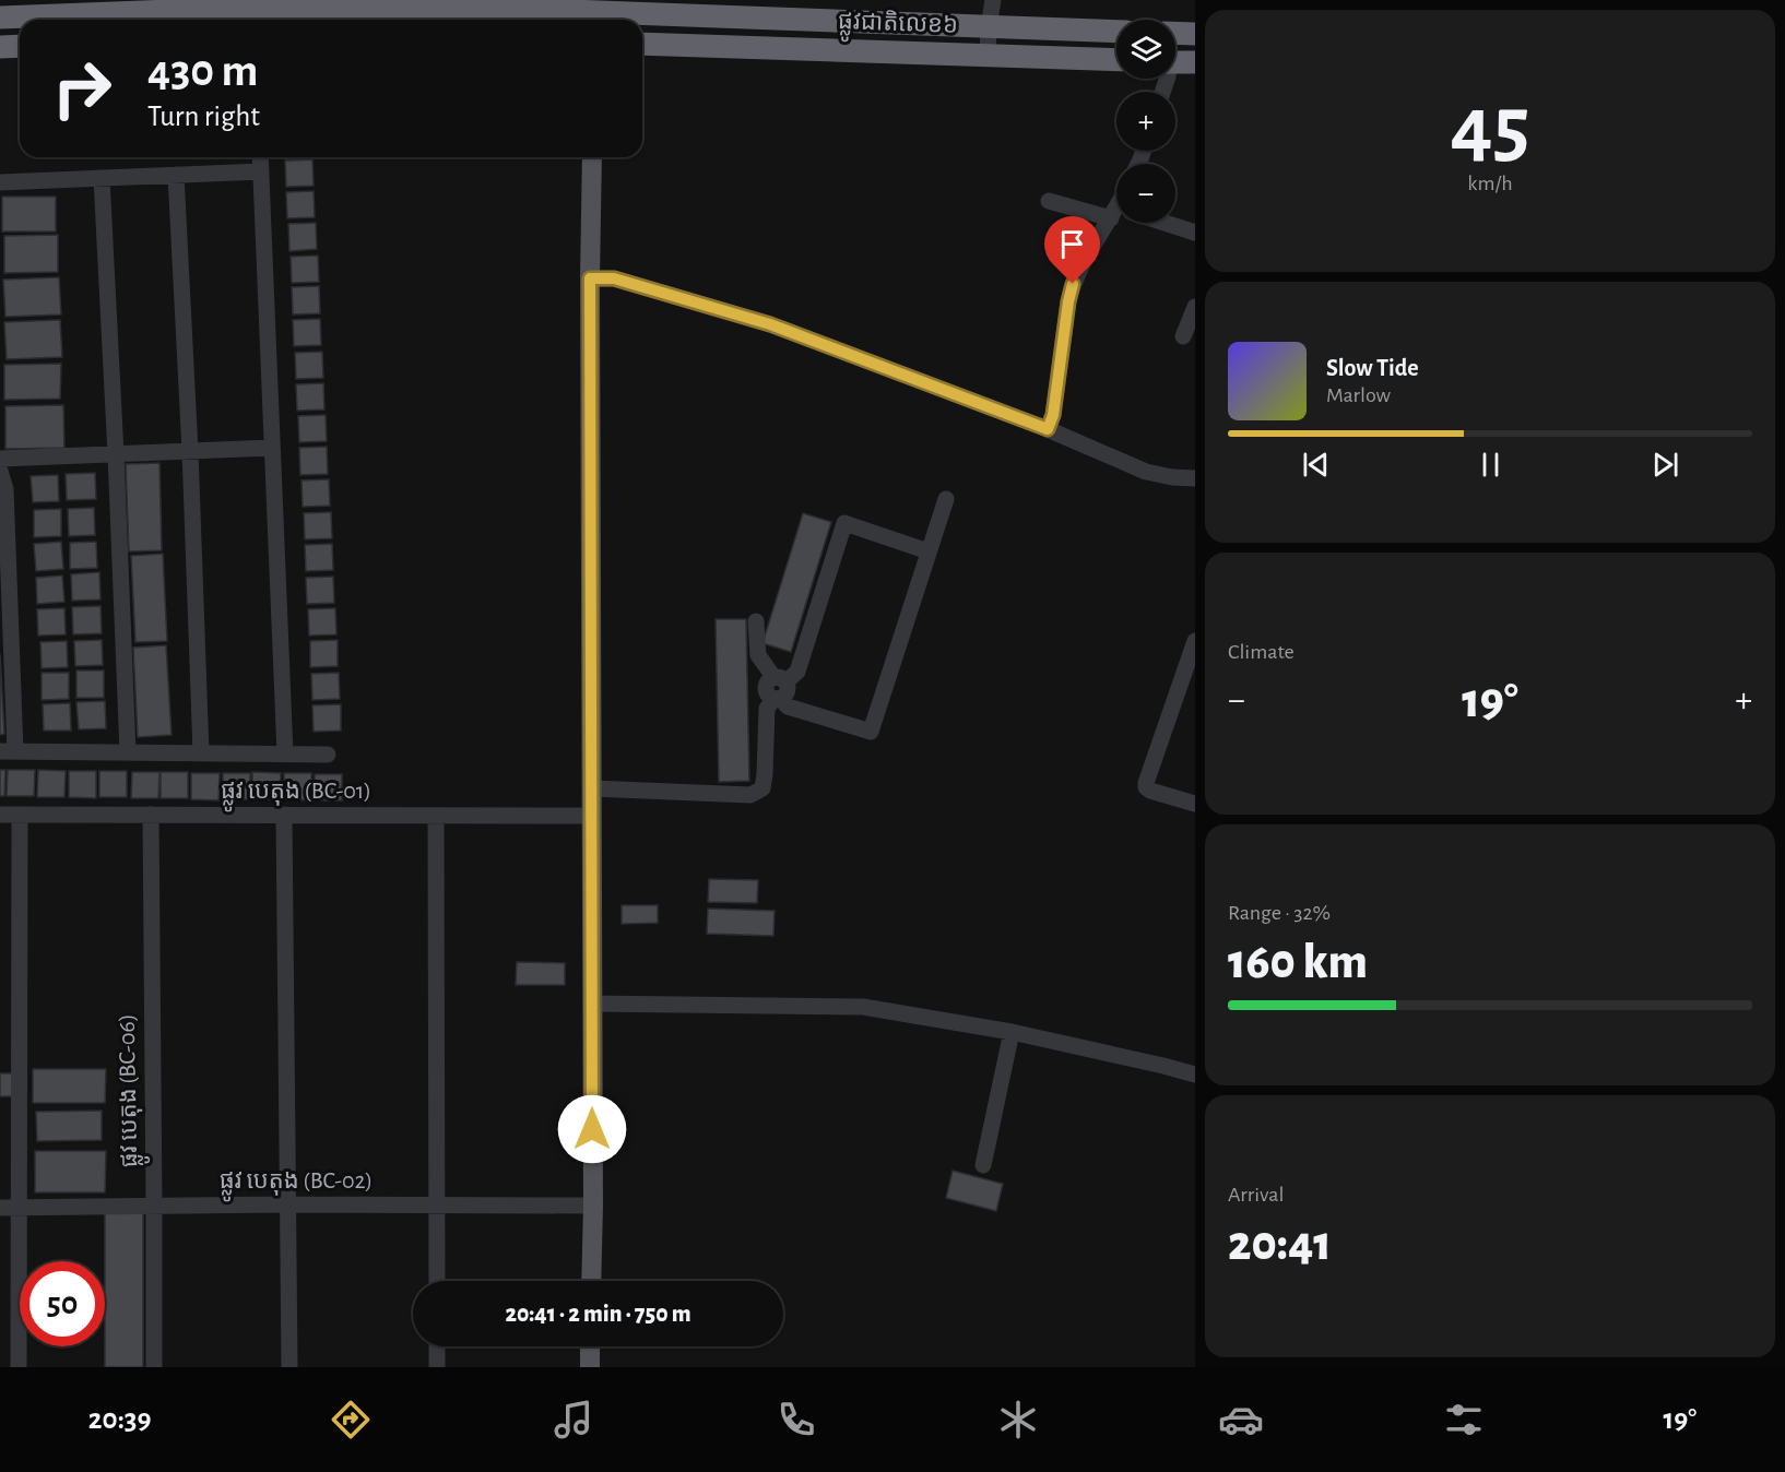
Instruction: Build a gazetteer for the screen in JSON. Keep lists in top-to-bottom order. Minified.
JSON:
{"streets":{"highway":["ផ្លូវជាតិលេខ៦"],"street":["ផ្លូវ បេតុង (BC-01)","ផ្លូវ បេតុង (BC-06)","ផ្លូវ បេតុង (BC-02)"]},"crossings":[["ផ្លូវ បេតុង (BC-01)","ផ្លូវ បេតុង (BC-06)"],["ផ្លូវ បេតុង (BC-06)","ផ្លូវ បេតុង (BC-02)"]],"page":{"tile":[["45","km/h"],"Climate",["Range · 32%","160 km"],["Arrival","20:41"]],"map_buttons":["+","−"],"turn":["430 m","Turn right"],"song":["Slow Tide","Marlow"],"heat":["−","19°","+"],"limit":"50","trip":"20:41 · 2 min · 750 m","tabs":["20:39","19°"]}}
